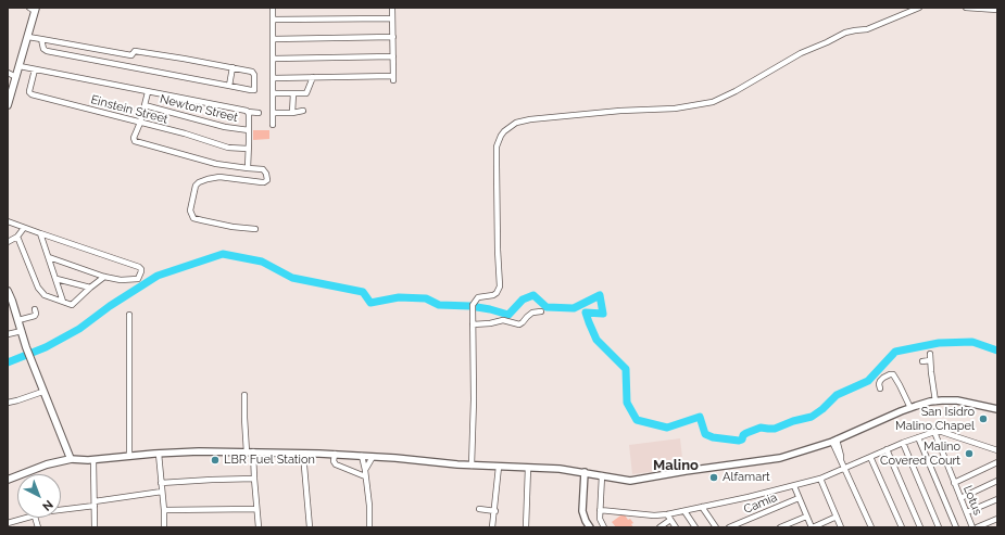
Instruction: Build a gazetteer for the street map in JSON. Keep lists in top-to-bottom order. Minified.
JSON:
{"streets":{"street":["Newton Street","Einstein Street","Lotus","Camia"]},"districts":["Malino"],"places":["San Isidro Malino Chapel","Malino Covered Court","LBR Fuel Station","Alfamart"],"north":"bottom right"}
